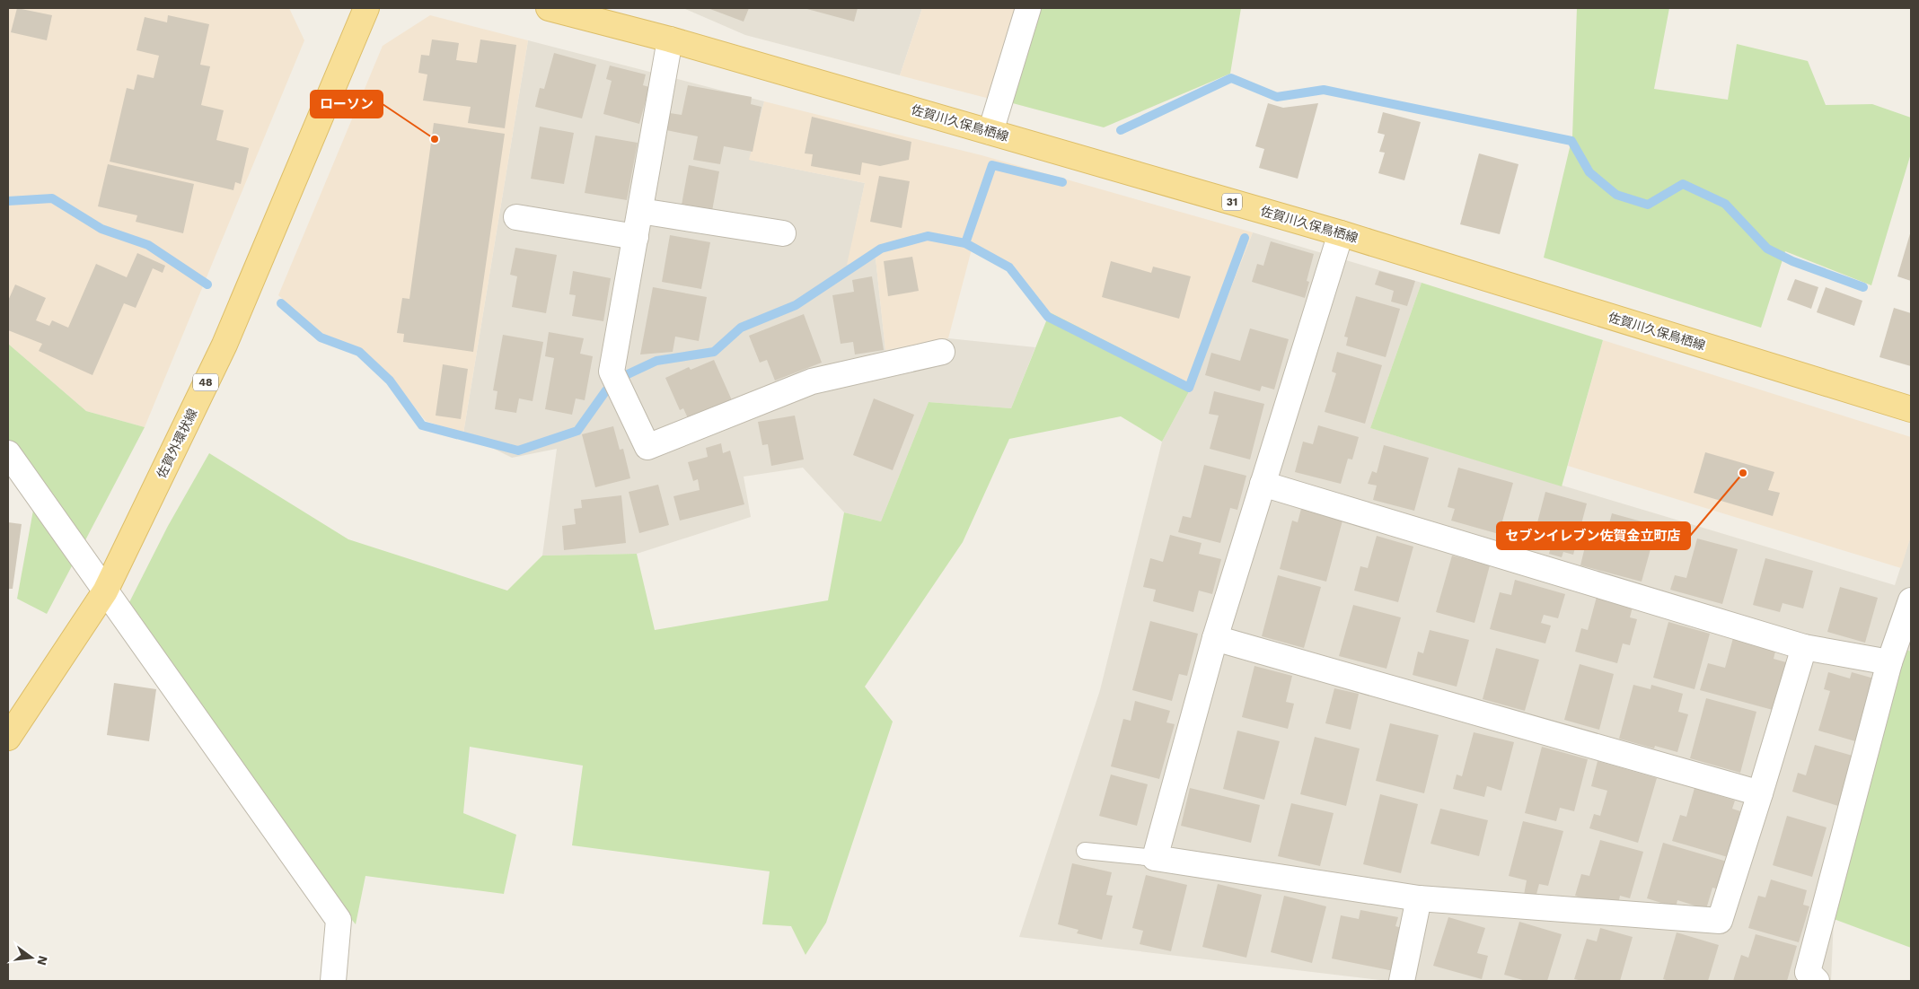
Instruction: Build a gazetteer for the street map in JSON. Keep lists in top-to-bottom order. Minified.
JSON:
{"streets":{"main road":["佐賀川久保鳥栖線","31","48","佐賀外環状線"]},"places":["ローソン","セブンイレブン佐賀金立町店"],"north":"right"}
